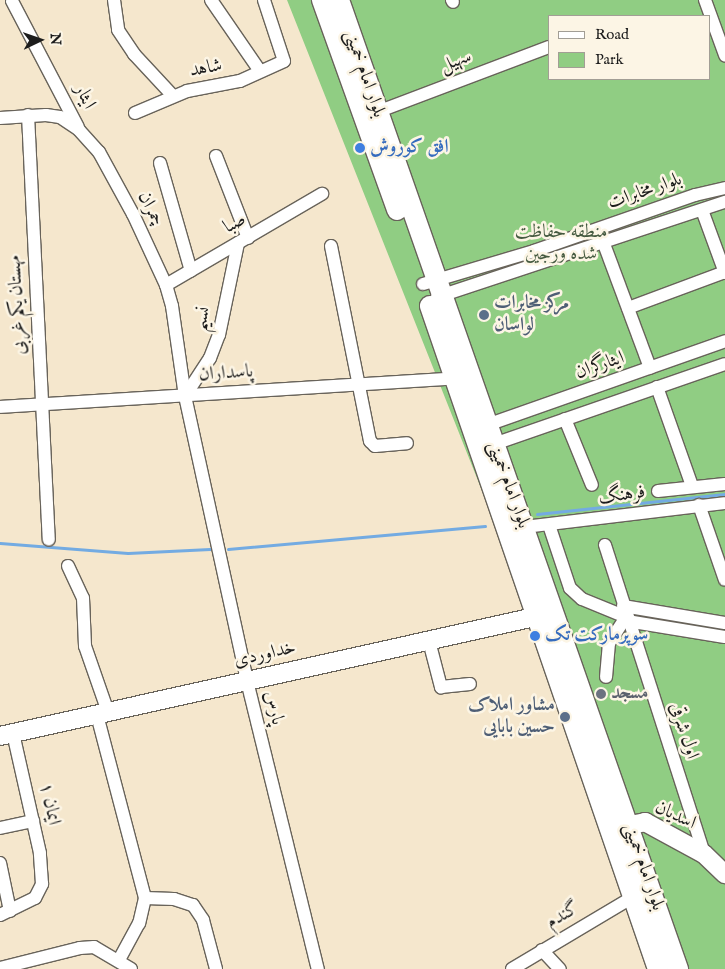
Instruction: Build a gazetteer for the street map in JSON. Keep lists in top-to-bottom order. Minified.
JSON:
{"streets":{"main road":["بلوار امام خمینی"],"street":["سهیل","شاهد","ایثار","بلوار مخابرات","چمران","صبا","مهستان یکم غربی","نسیم","ایثارگران","پاسداران","فرهنگ","خداوردی","پارس","اول شرقی","ایمان ۱","اسدیان","گندم"]},"crossings":[["سهیل","بلوار امام خمینی"],["بلوار امام خمینی","بلوار مخابرات"],["بلوار امام خمینی","ایثارگران"],["بلوار امام خمینی","پاسداران"],["بلوار امام خمینی","فرهنگ"],["بلوار امام خمینی","خداوردی"],["بلوار امام خمینی","اسدیان"],["بلوار امام خمینی","گندم"],["ایثار","چمران"],["چمران","صبا"],["چمران","مهستان یکم غربی"],["چمران","نسیم"],["چمران","پاسداران"],["چمران","پارس"],["صبا","نسیم"],["مهستان یکم غربی","پاسداران"],["نسیم","پاسداران"],["نسیم","پارس"],["پاسداران","پارس"],["خداوردی","پارس"],["خداوردی","ایمان ۱"],["اول شرقی","اسدیان"]],"parks":["منطقه حفاظت شده ورجین"],"places":["افق کوروش","مرکز مخابرات لواسان","سوپرمارکت تک","مسجد","مشاور املاک حسین بابایی"],"legend":["Road","Park"],"north":"right"}
